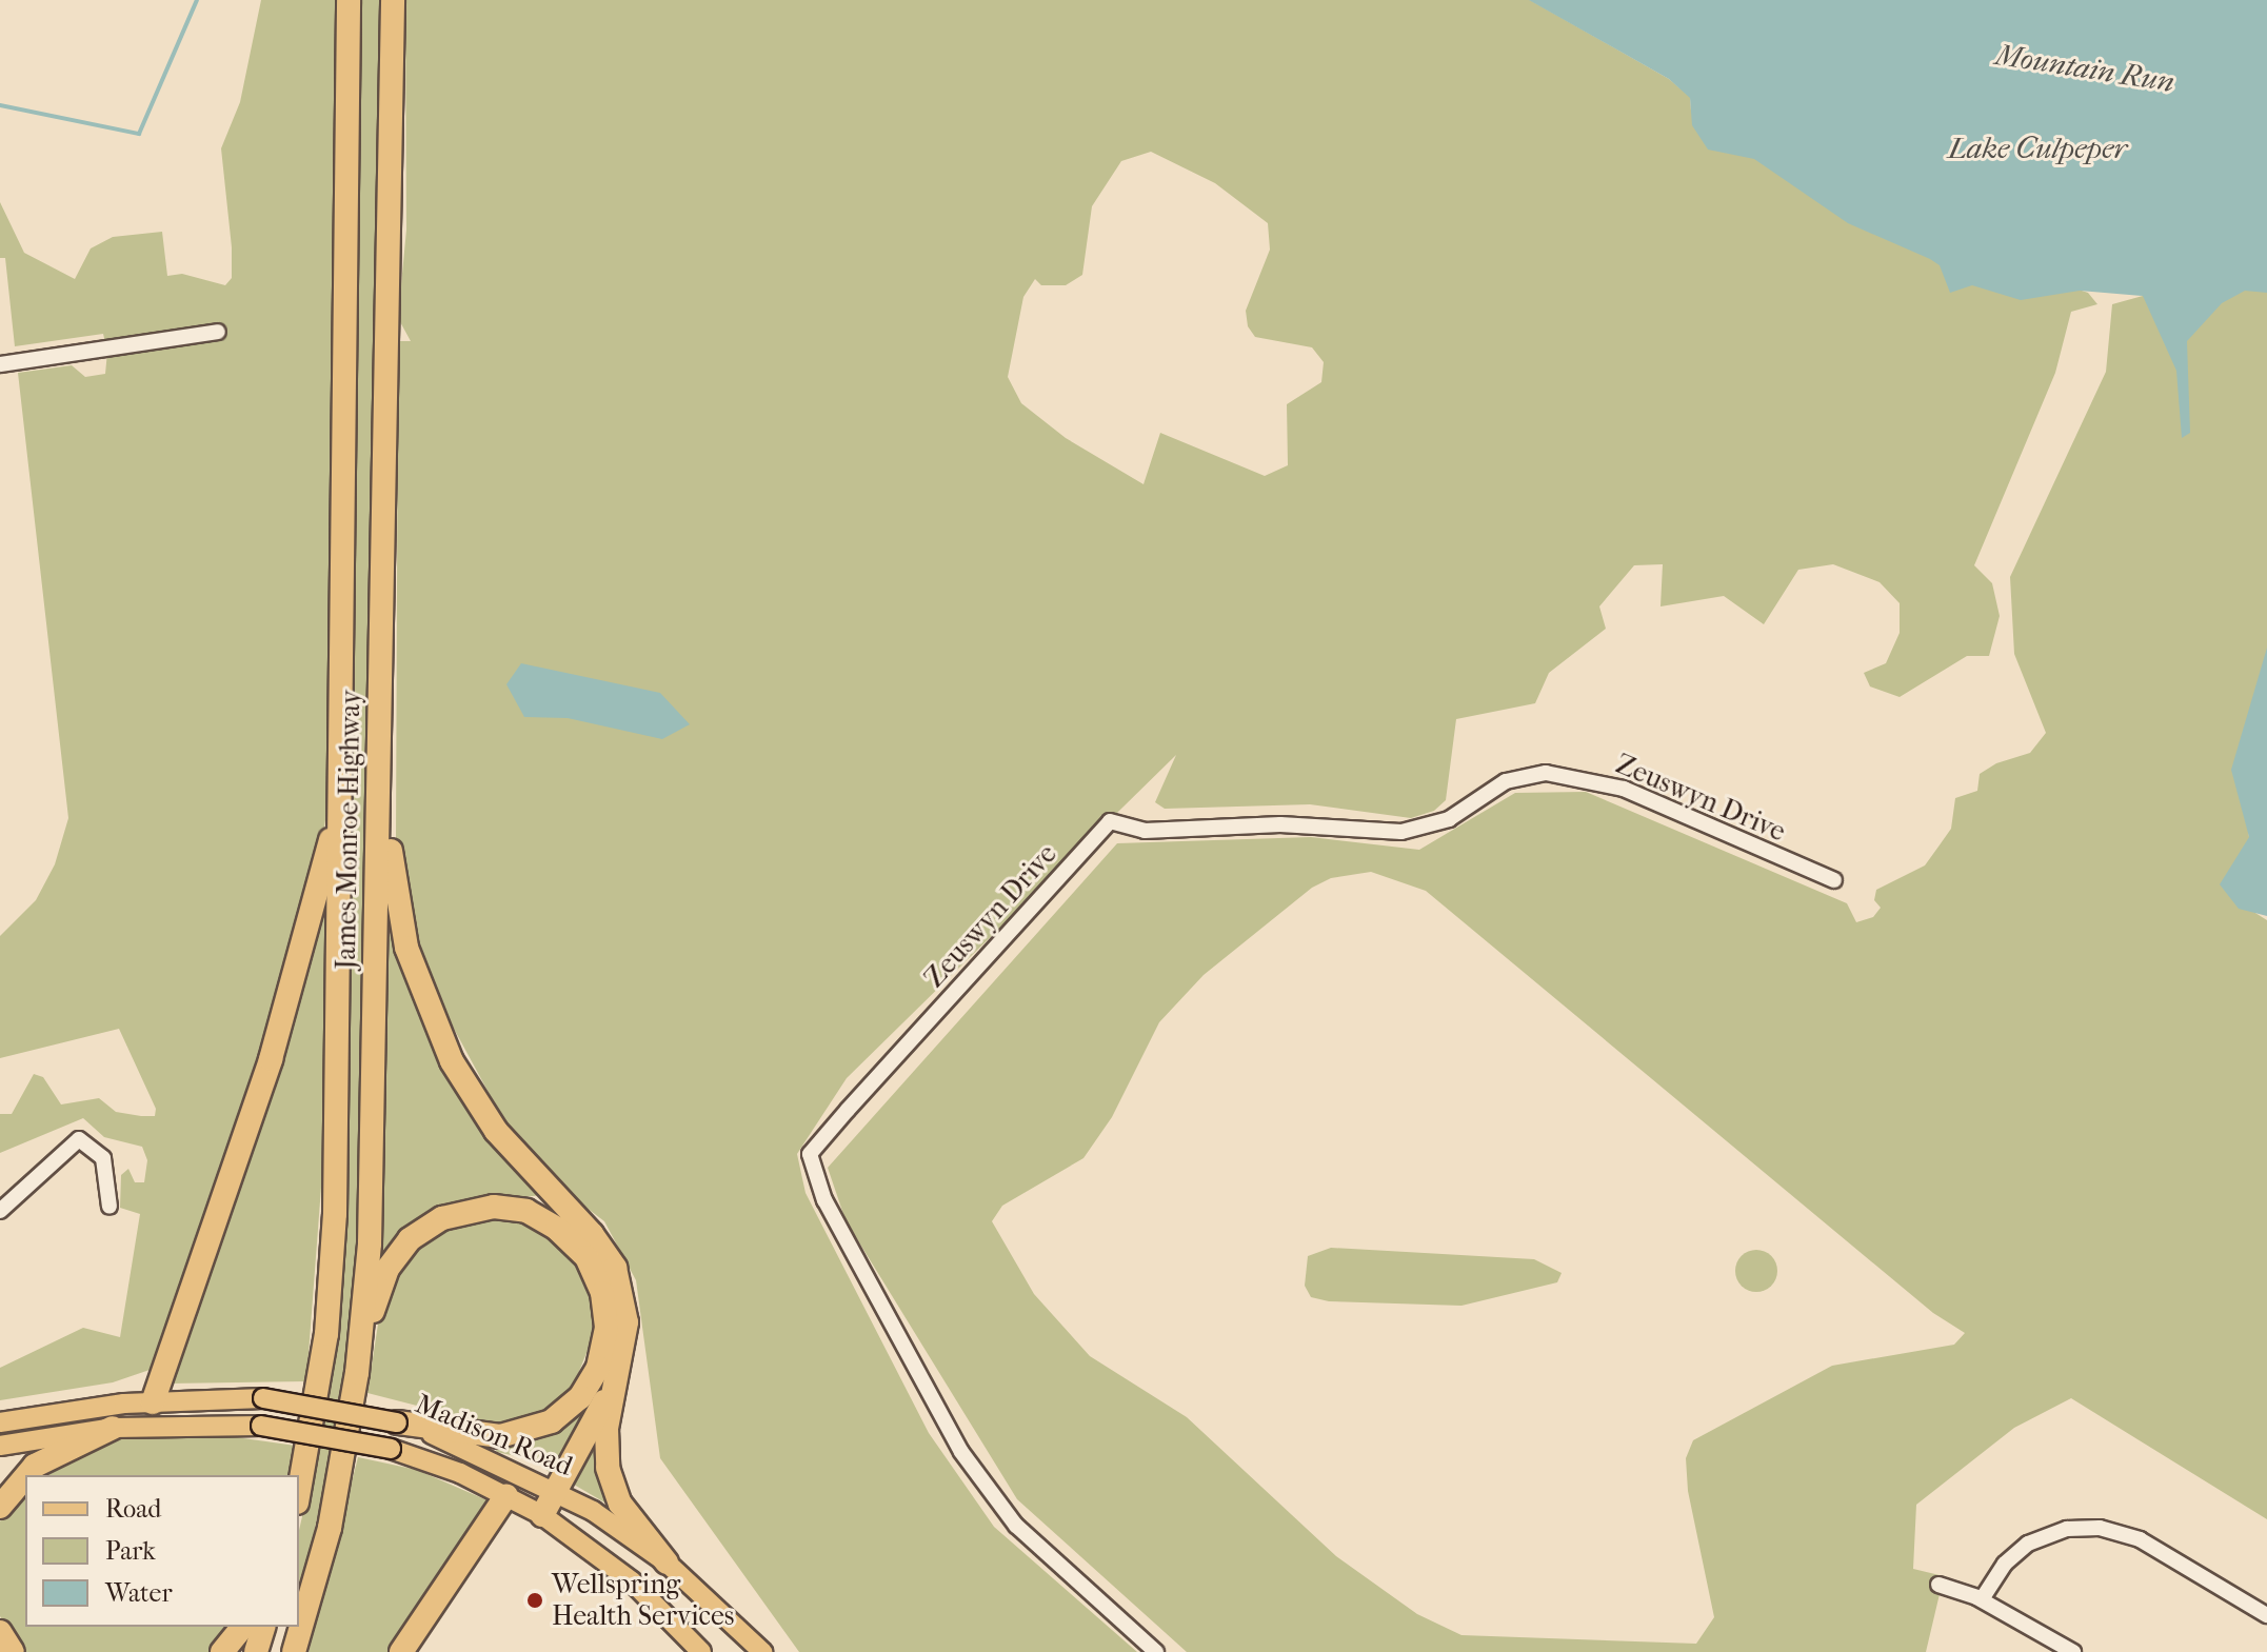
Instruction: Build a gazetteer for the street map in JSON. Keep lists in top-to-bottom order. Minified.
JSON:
{"streets":{"highway":["James Monroe Highway"],"main road":["Madison Road"],"street":["Zeuswyn Drive"]},"water":["Mountain Run","Lake Culpeper"],"places":["Wellspring Health Services"],"legend":["Road","Park","Water"]}
